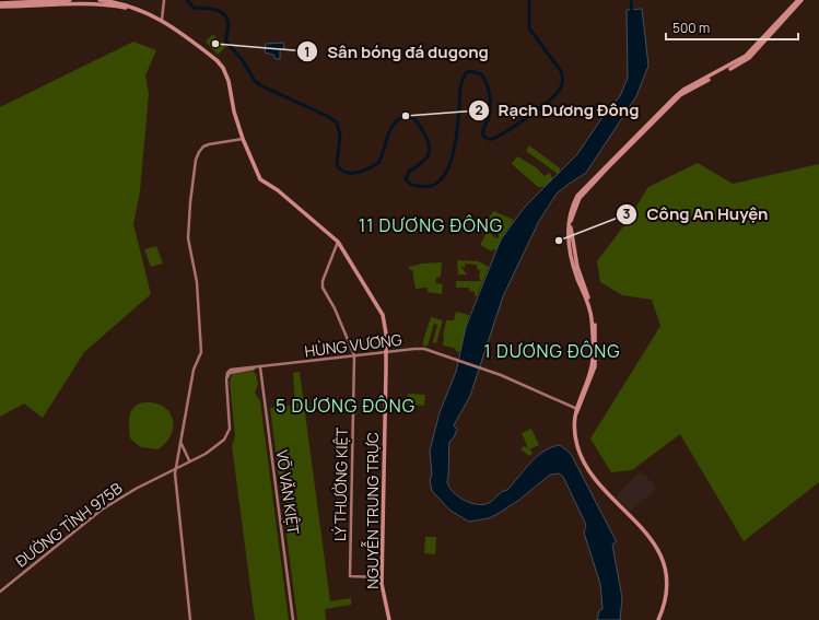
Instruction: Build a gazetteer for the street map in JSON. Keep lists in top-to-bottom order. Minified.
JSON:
{"streets":{"main road":["NGUYỄN TRUNG TRỰC"],"street":["HÙNG VƯƠNG","LÝ THƯỜNG KIỆT","VÕ VĂN KIỆT","ĐƯỜNG TỈNH 975B"]},"crossings":[["HÙNG VƯƠNG","LÝ THƯỜNG KIỆT"],["HÙNG VƯƠNG","VÕ VĂN KIỆT"],["HÙNG VƯƠNG","NGUYỄN TRUNG TRỰC"],["HÙNG VƯƠNG","ĐƯỜNG TỈNH 975B"],["LÝ THƯỜNG KIỆT","NGUYỄN TRUNG TRỰC"]],"districts":["11 DƯƠNG ĐÔNG","1 DƯƠNG ĐÔNG","5 DƯƠNG ĐÔNG"],"places":["Sân bóng đá dugong","Rạch Dương Đông","Công An Huyện"],"scale_bar":"500 m"}
